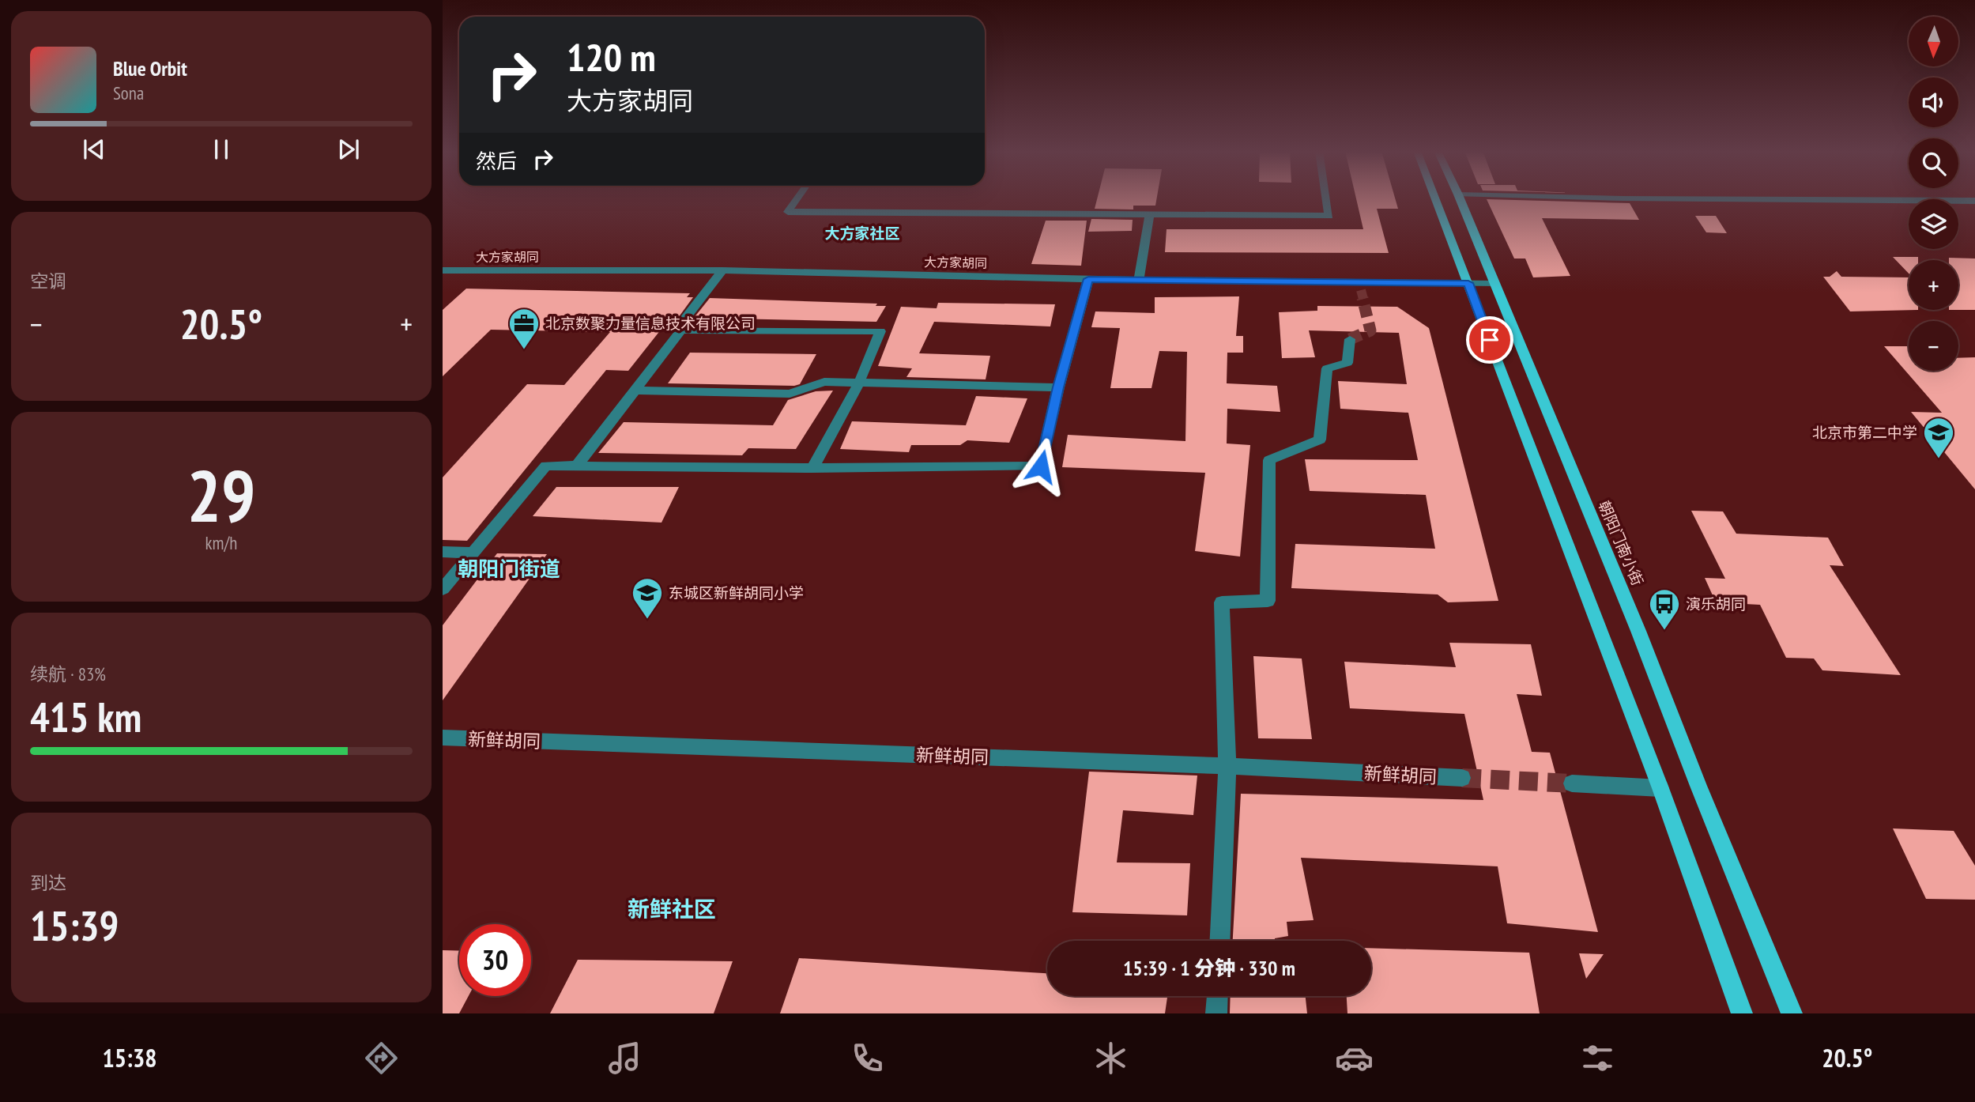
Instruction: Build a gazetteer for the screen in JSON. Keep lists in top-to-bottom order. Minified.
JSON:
{"streets":{"main road":["朝阳门南小街"],"street":["大方家胡同","新鲜胡同"]},"crossings":[["大方家胡同","朝阳门南小街"]],"districts":["大方家社区","朝阳门街道","新鲜社区"],"places":{"office":["北京数聚力量信息技术有限公司"],"school or university":["北京市第二中学","东城区新鲜胡同小学"],"bus stop":["演乐胡同"]},"north":"bottom","page":{"map_buttons":["+","−"],"turn":["120 m","大方家胡同"],"song":["Blue Orbit","Sona"],"then":"然后","tile":["空调",["29","km/h"],["续航 · 83%","415 km"],["到达","15:39"]],"heat":["−","20.5°","+"],"limit":"30","trip":"15:39 · 1 分钟 · 330 m","tabs":["15:38","20.5°"]}}
